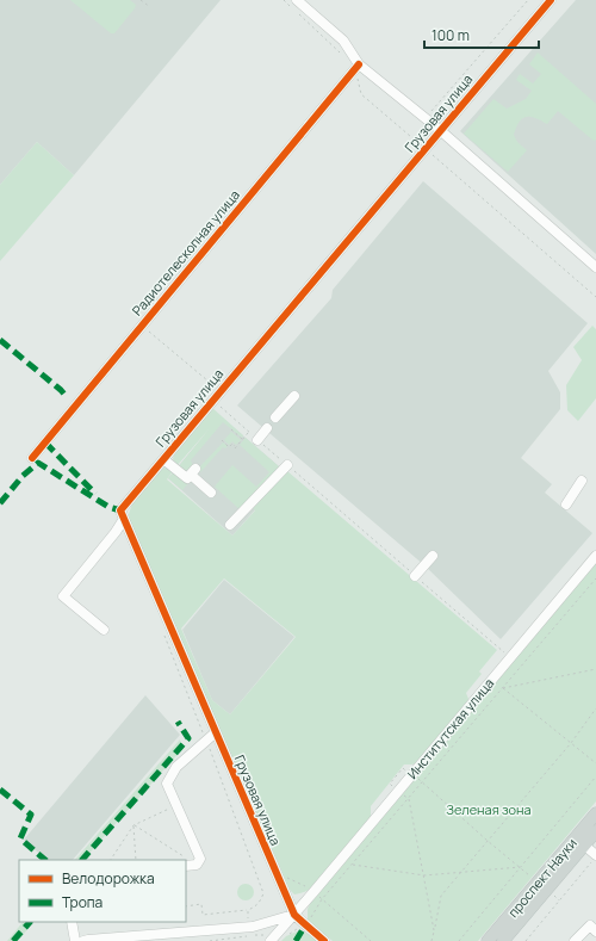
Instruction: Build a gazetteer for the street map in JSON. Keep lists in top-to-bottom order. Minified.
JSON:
{"streets":{"main road":["проспект Науки"],"street":["Грузовая улица","Радиотелескопная улица","Институтская улица"]},"crossings":[["Грузовая улица","Институтская улица"]],"parks":["Зеленая зона"],"legend":["Велодорожка","Тропа"],"scale_bar":"100 m"}
